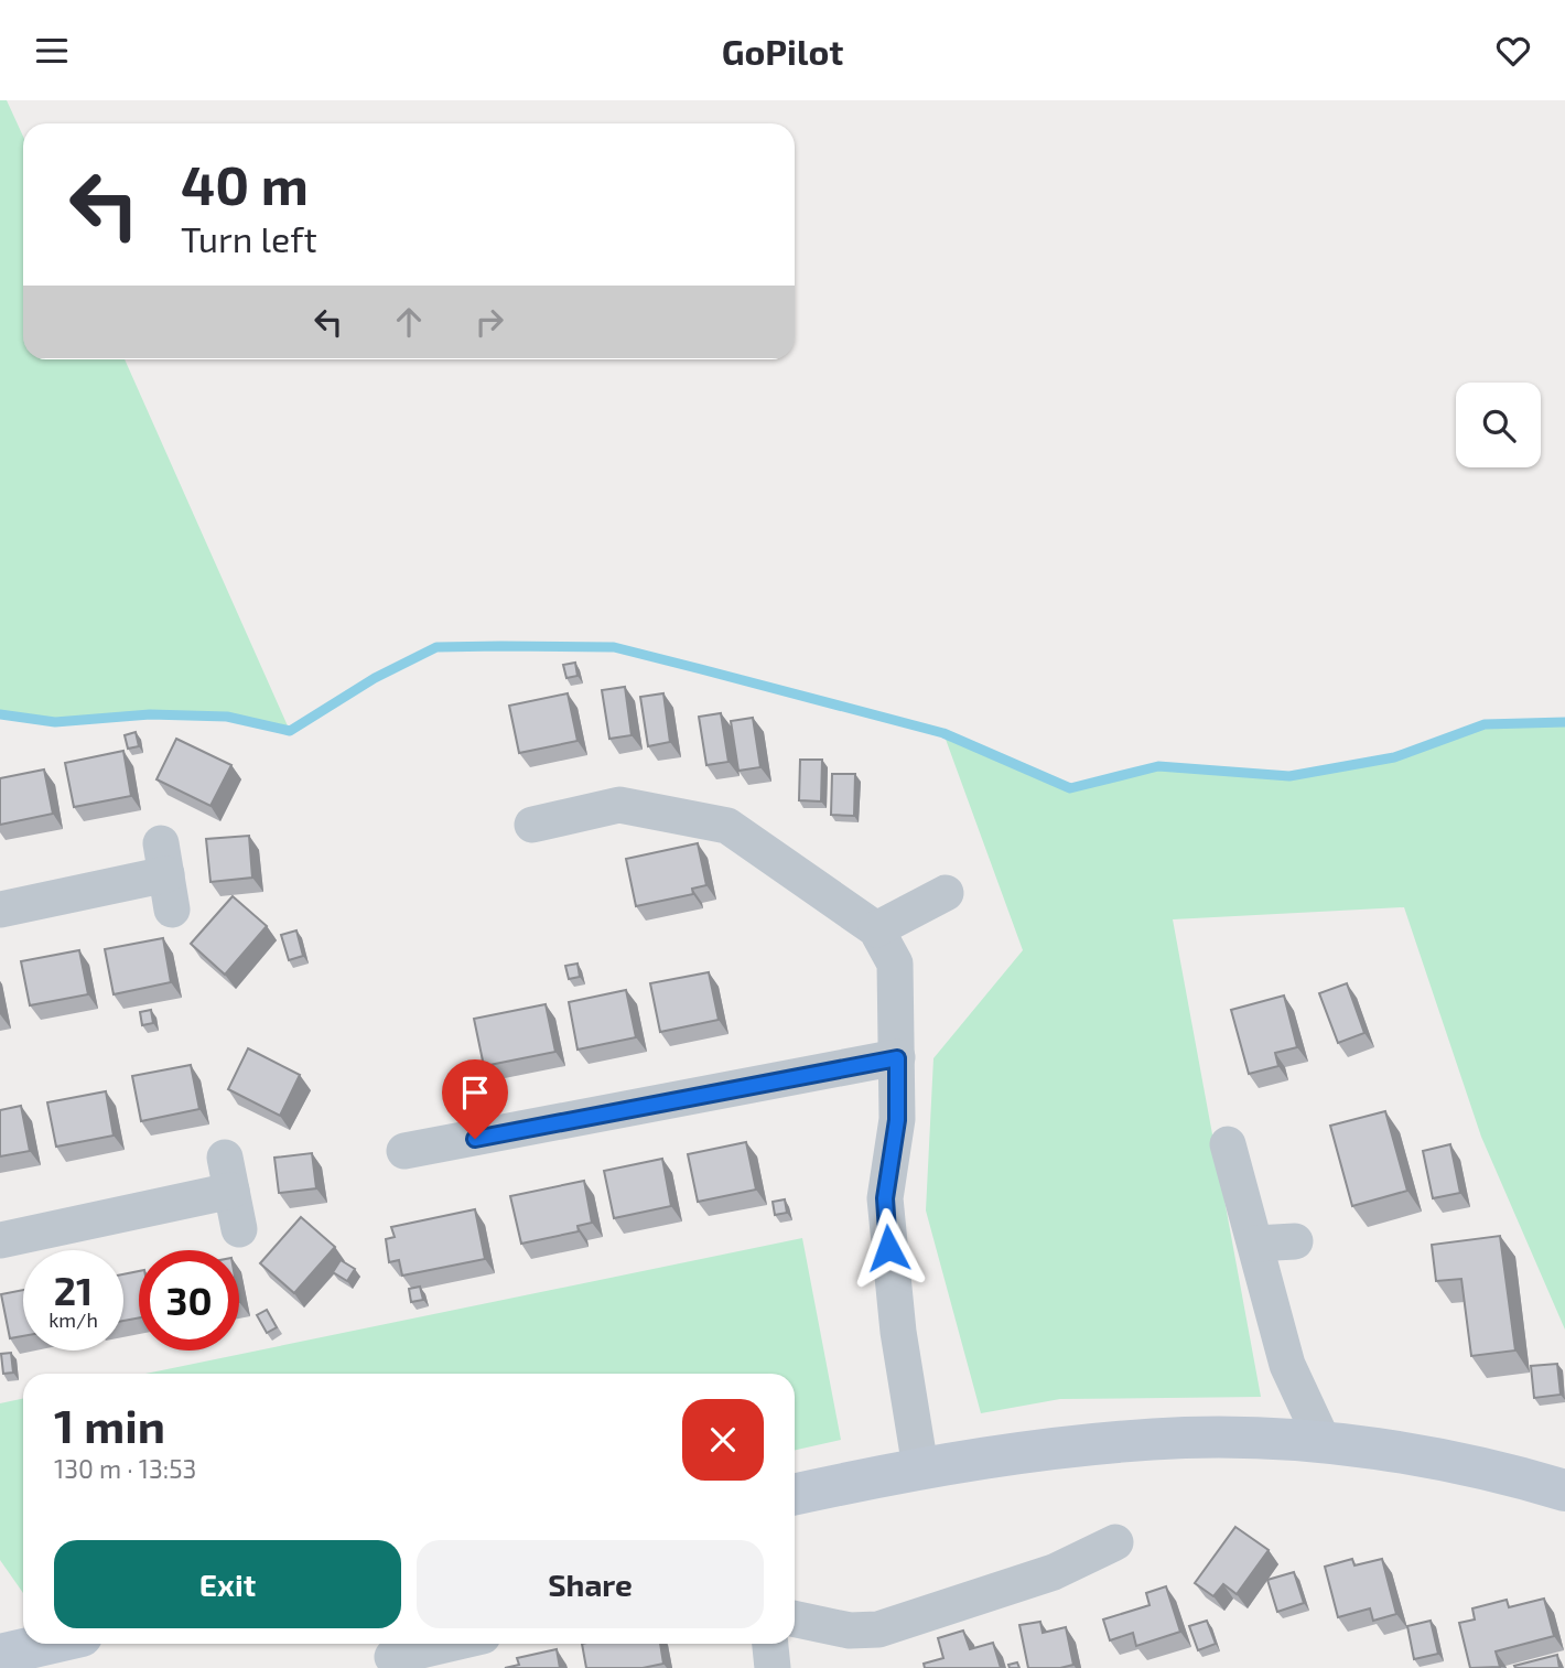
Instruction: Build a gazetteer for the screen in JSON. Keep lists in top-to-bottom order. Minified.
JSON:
{"page":{"header":"GoPilot","turn":["40 m","Turn left"],"speed":"21 km/h","limit":"30","heading":["1 min","130 m · 13:53"],"buttons":["Exit","Share"]}}
